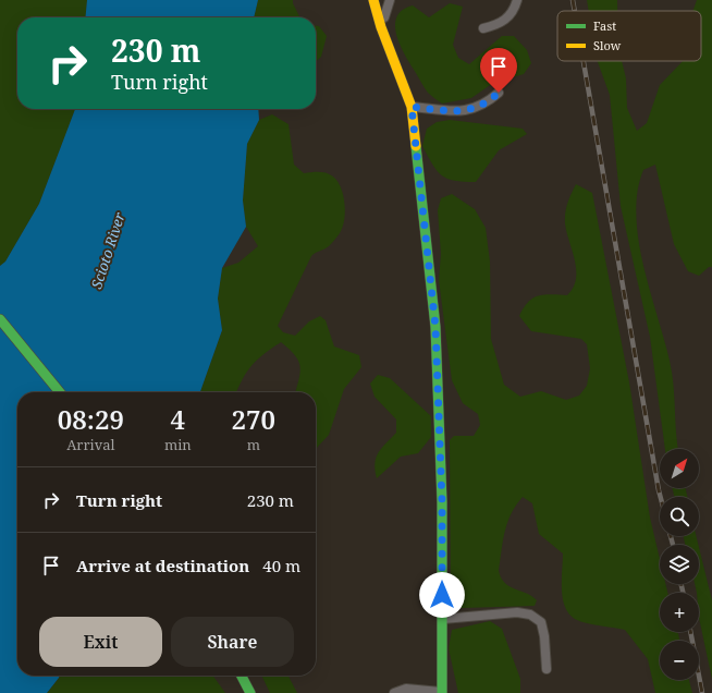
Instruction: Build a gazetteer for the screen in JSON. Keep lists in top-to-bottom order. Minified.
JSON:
{"water":["Scioto River"],"legend":["Fast","Slow"],"north":"top right","page":{"turn":["230 m","Turn right"],"eta":["08:29","Arrival","4","min","270","m"],"map_buttons":["+","−"],"list":[{"name":"Turn right","value":"230 m"},{"name":"Arrive at destination","value":"40 m"}],"buttons":["Exit","Share"]}}
